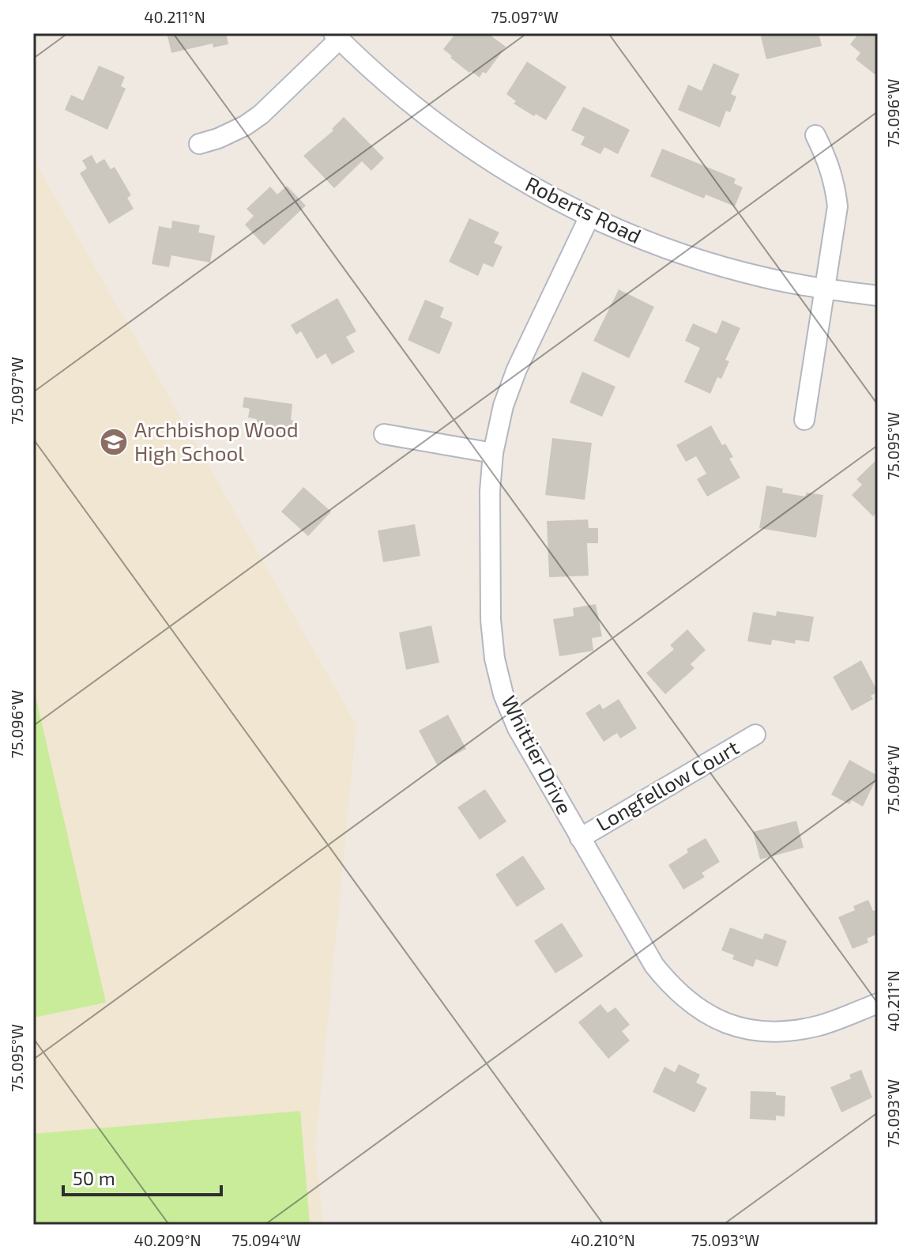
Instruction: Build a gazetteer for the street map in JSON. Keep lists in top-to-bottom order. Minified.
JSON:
{"streets":{"street":["Roberts Road","Whittier Drive","Longfellow Court"]},"crossings":[["Roberts Road","Whittier Drive"],["Whittier Drive","Longfellow Court"]],"places":{"school or university":["Archbishop Wood High School"]},"scale_bar":"50 m","coordinates":["40.211°N","75.097°W","75.096°W","75.095°W","75.094°W","75.093°W","40.209°N","40.210°N"]}
